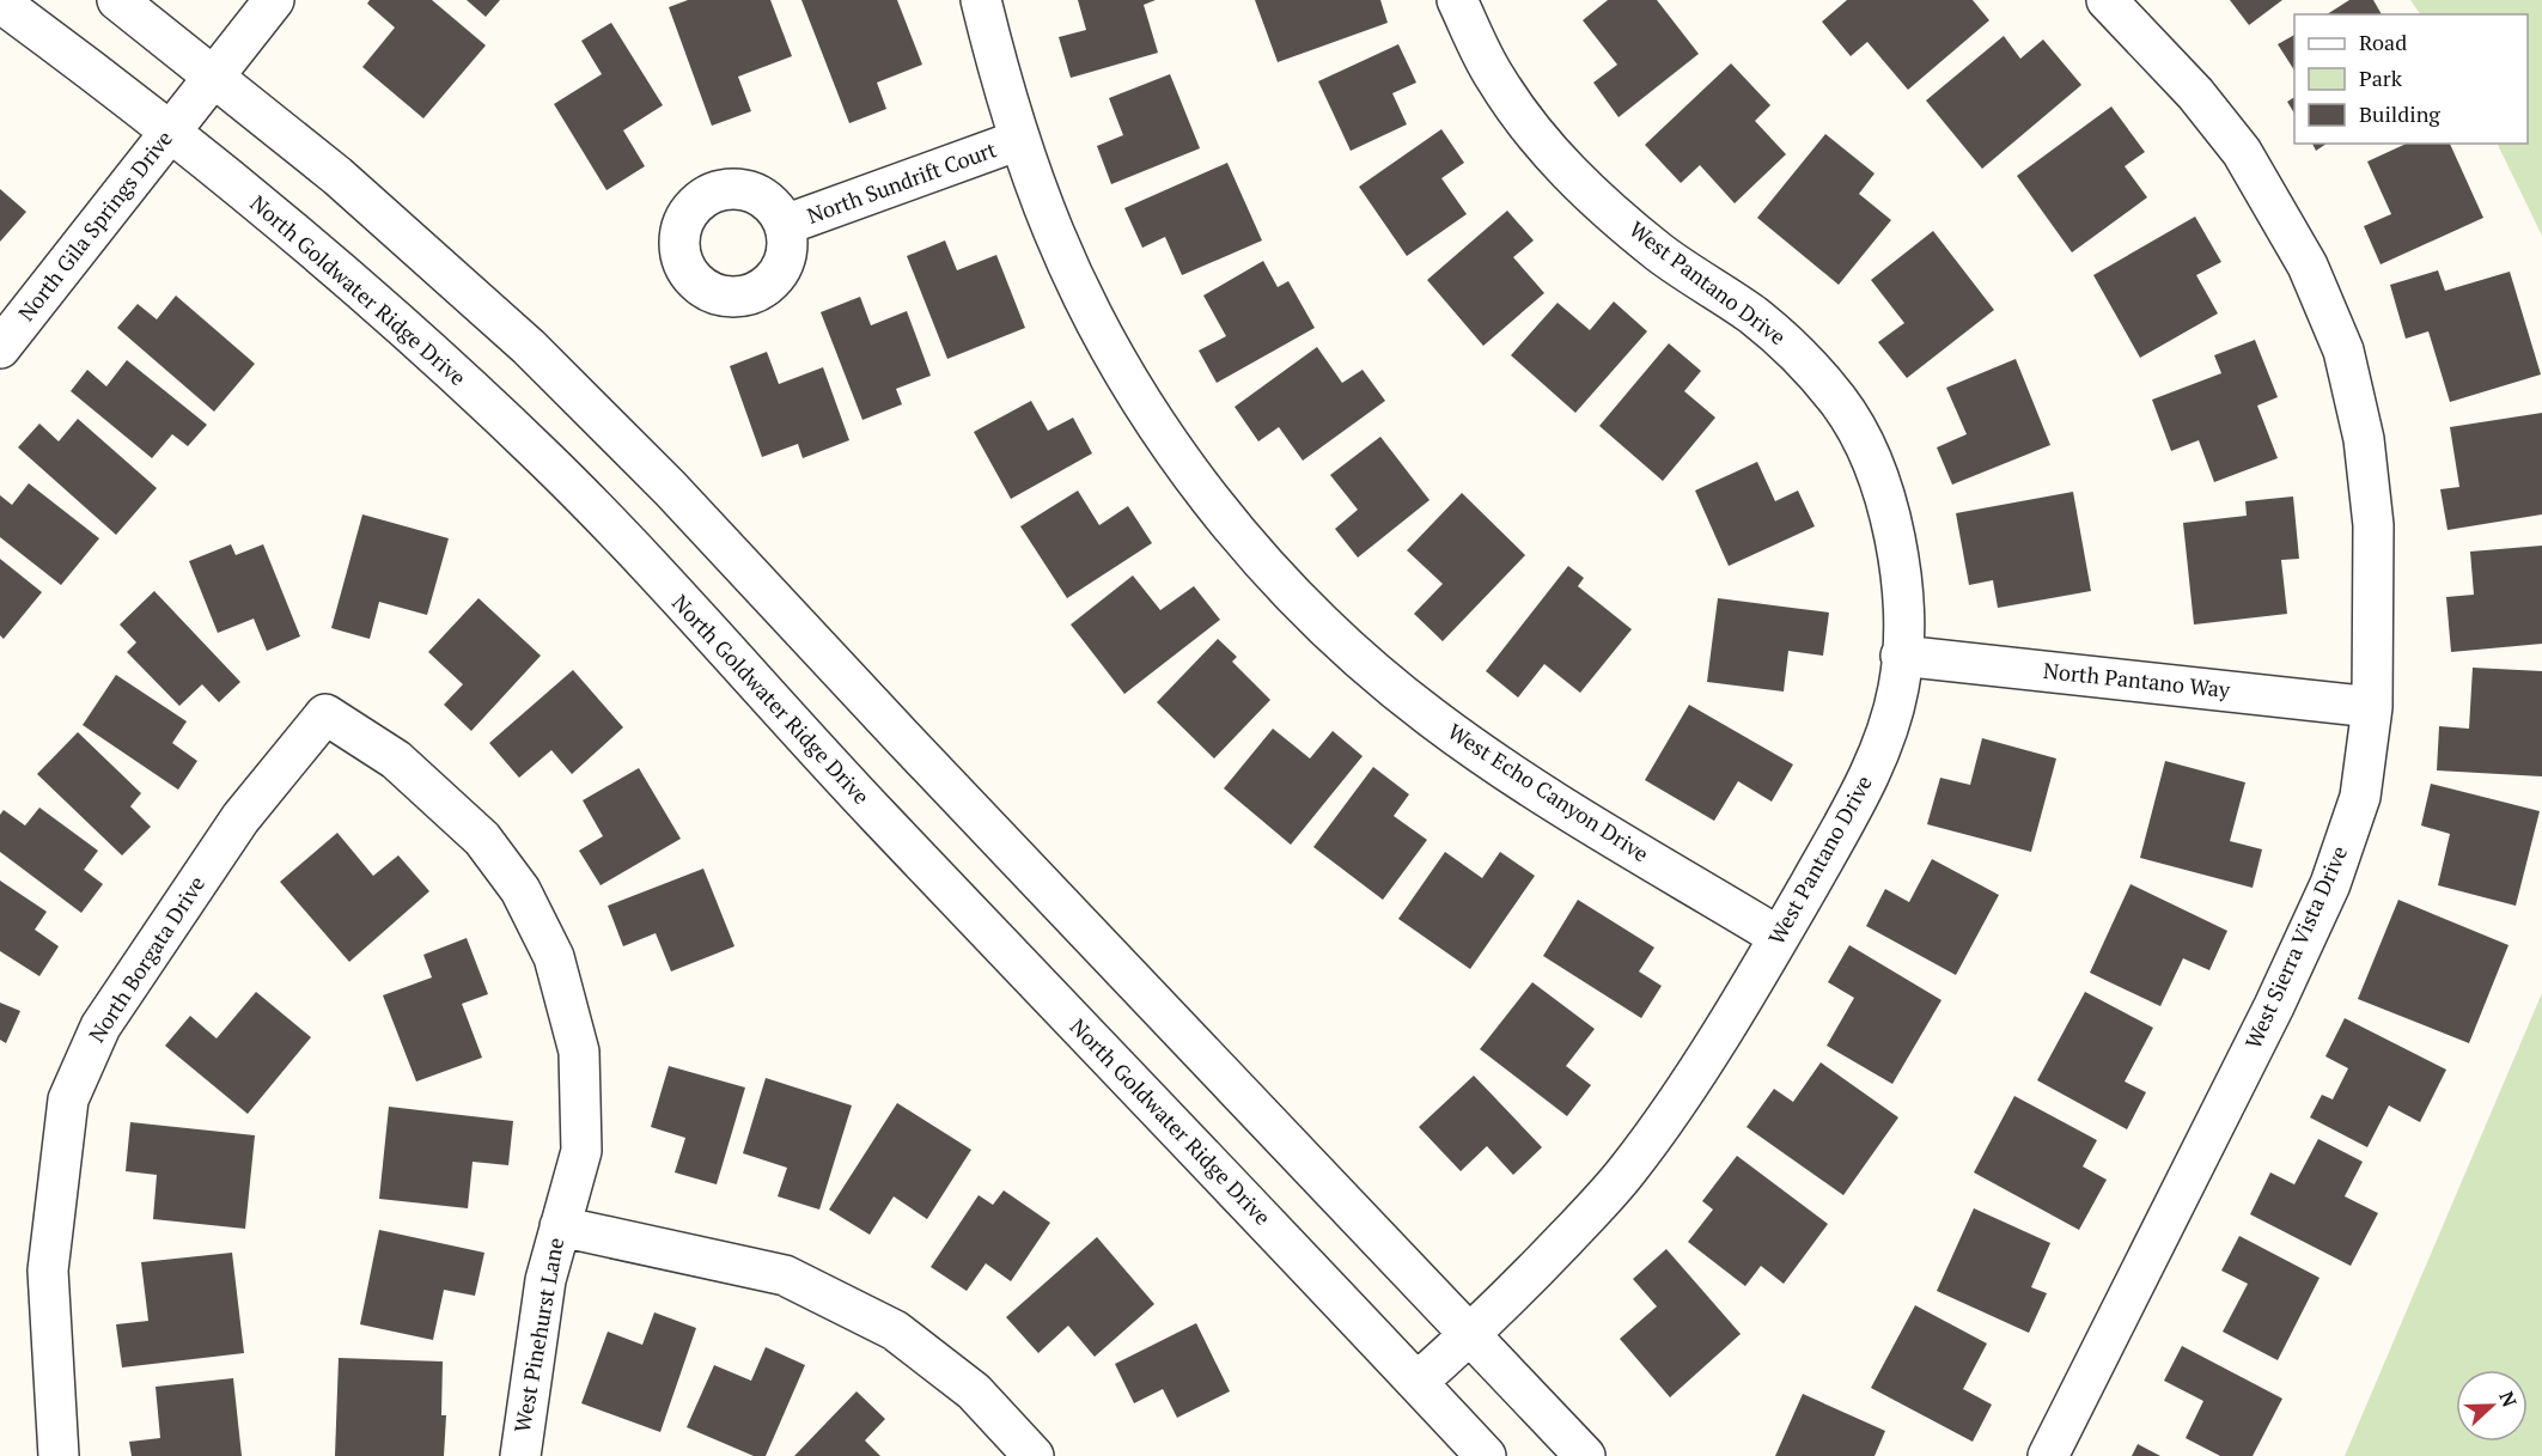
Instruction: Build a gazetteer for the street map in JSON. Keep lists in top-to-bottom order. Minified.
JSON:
{"streets":{"street":["North Sundrift Court","North Gila Springs Drive","West Pantano Drive","North Goldwater Ridge Drive","North Pantano Way","West Echo Canyon Drive","West Sierra Vista Drive","North Borgata Drive","West Pinehurst Lane"]},"crossings":[["North Sundrift Court","West Echo Canyon Drive"],["North Gila Springs Drive","North Goldwater Ridge Drive"],["West Pantano Drive","North Goldwater Ridge Drive"],["West Pantano Drive","North Pantano Way"],["West Pantano Drive","West Echo Canyon Drive"],["North Pantano Way","West Sierra Vista Drive"],["North Borgata Drive","West Pinehurst Lane"]],"legend":["Road","Park","Building"],"north":"right"}
